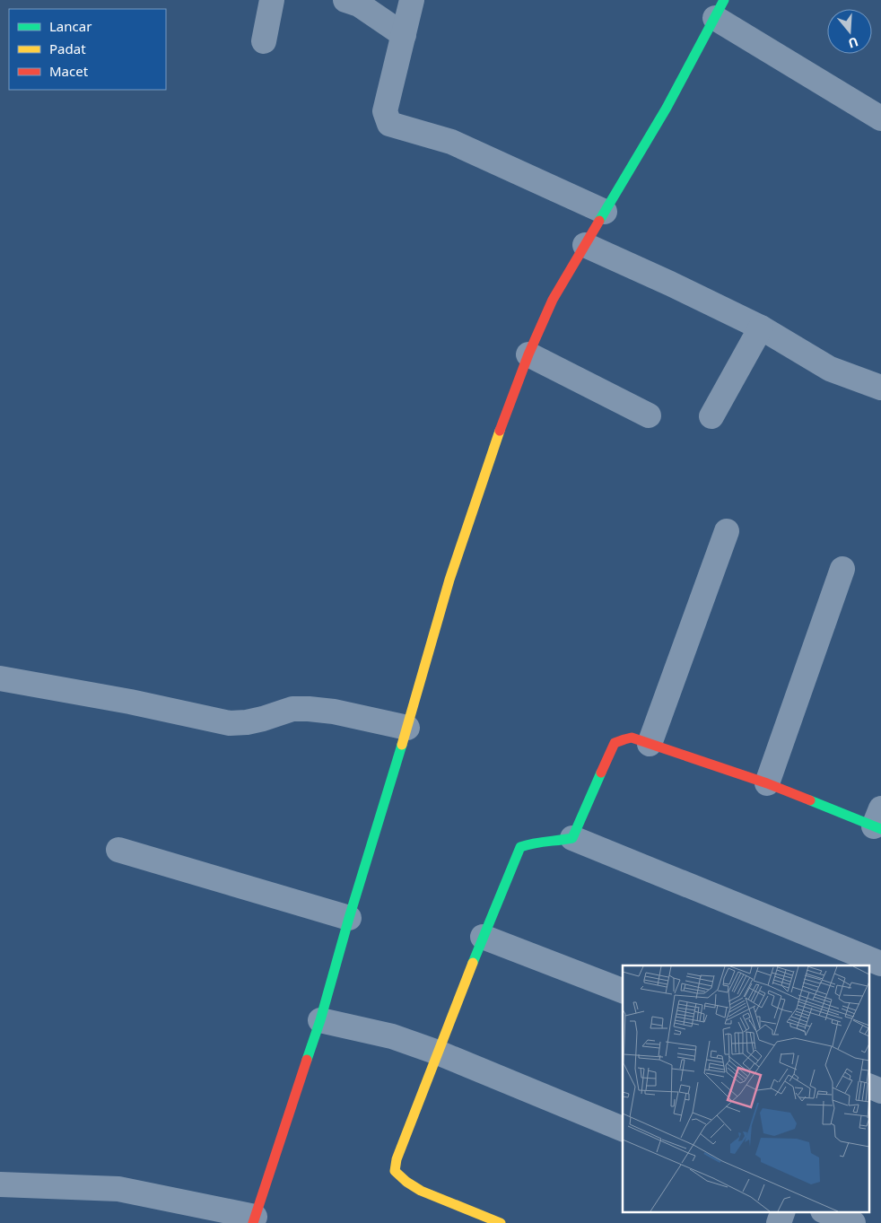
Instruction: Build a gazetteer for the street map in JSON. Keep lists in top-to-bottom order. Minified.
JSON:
{"legend":["Lancar","Padat","Macet"],"north":"bottom"}
